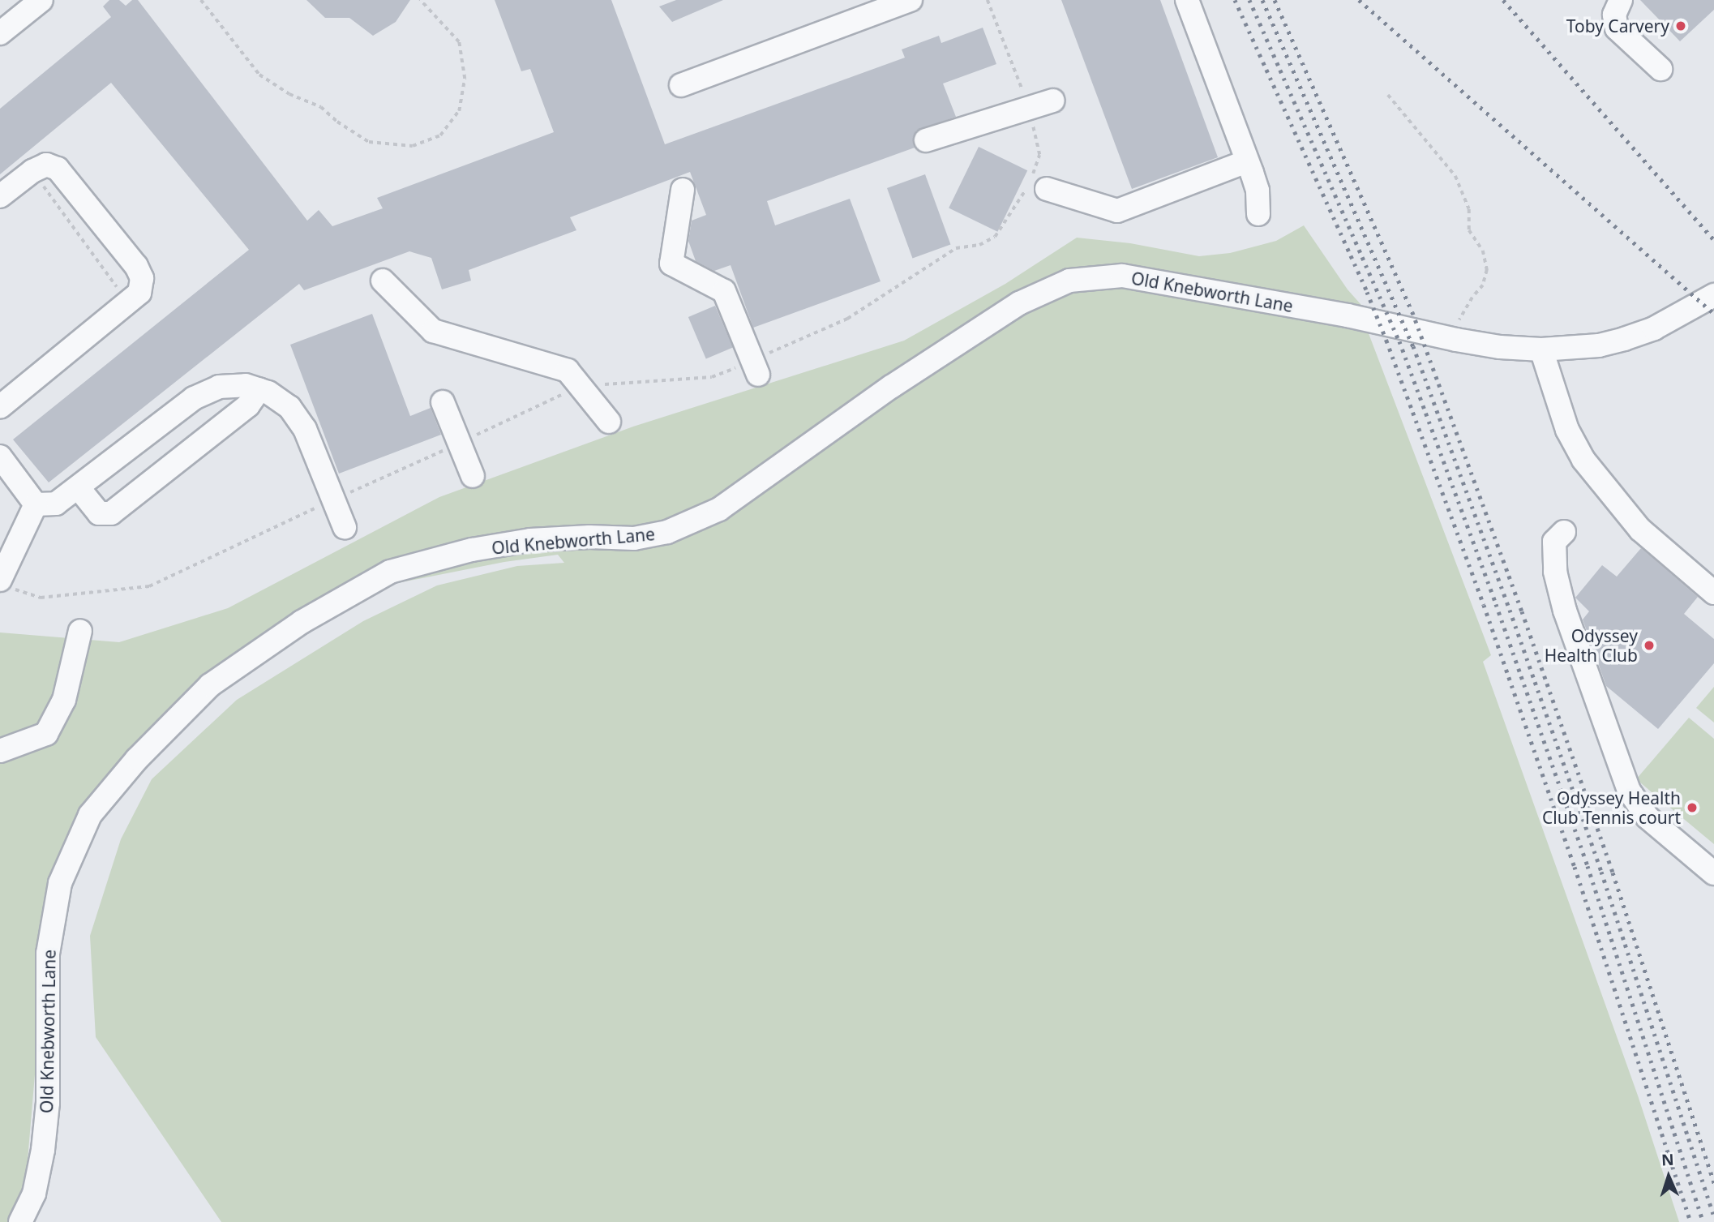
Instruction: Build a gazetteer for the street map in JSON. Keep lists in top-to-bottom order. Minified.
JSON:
{"streets":{"street":["Old Knebworth Lane"]},"places":["Toby Carvery","Odyssey Health Club","Odyssey Health Club Tennis court"],"north":"top"}
